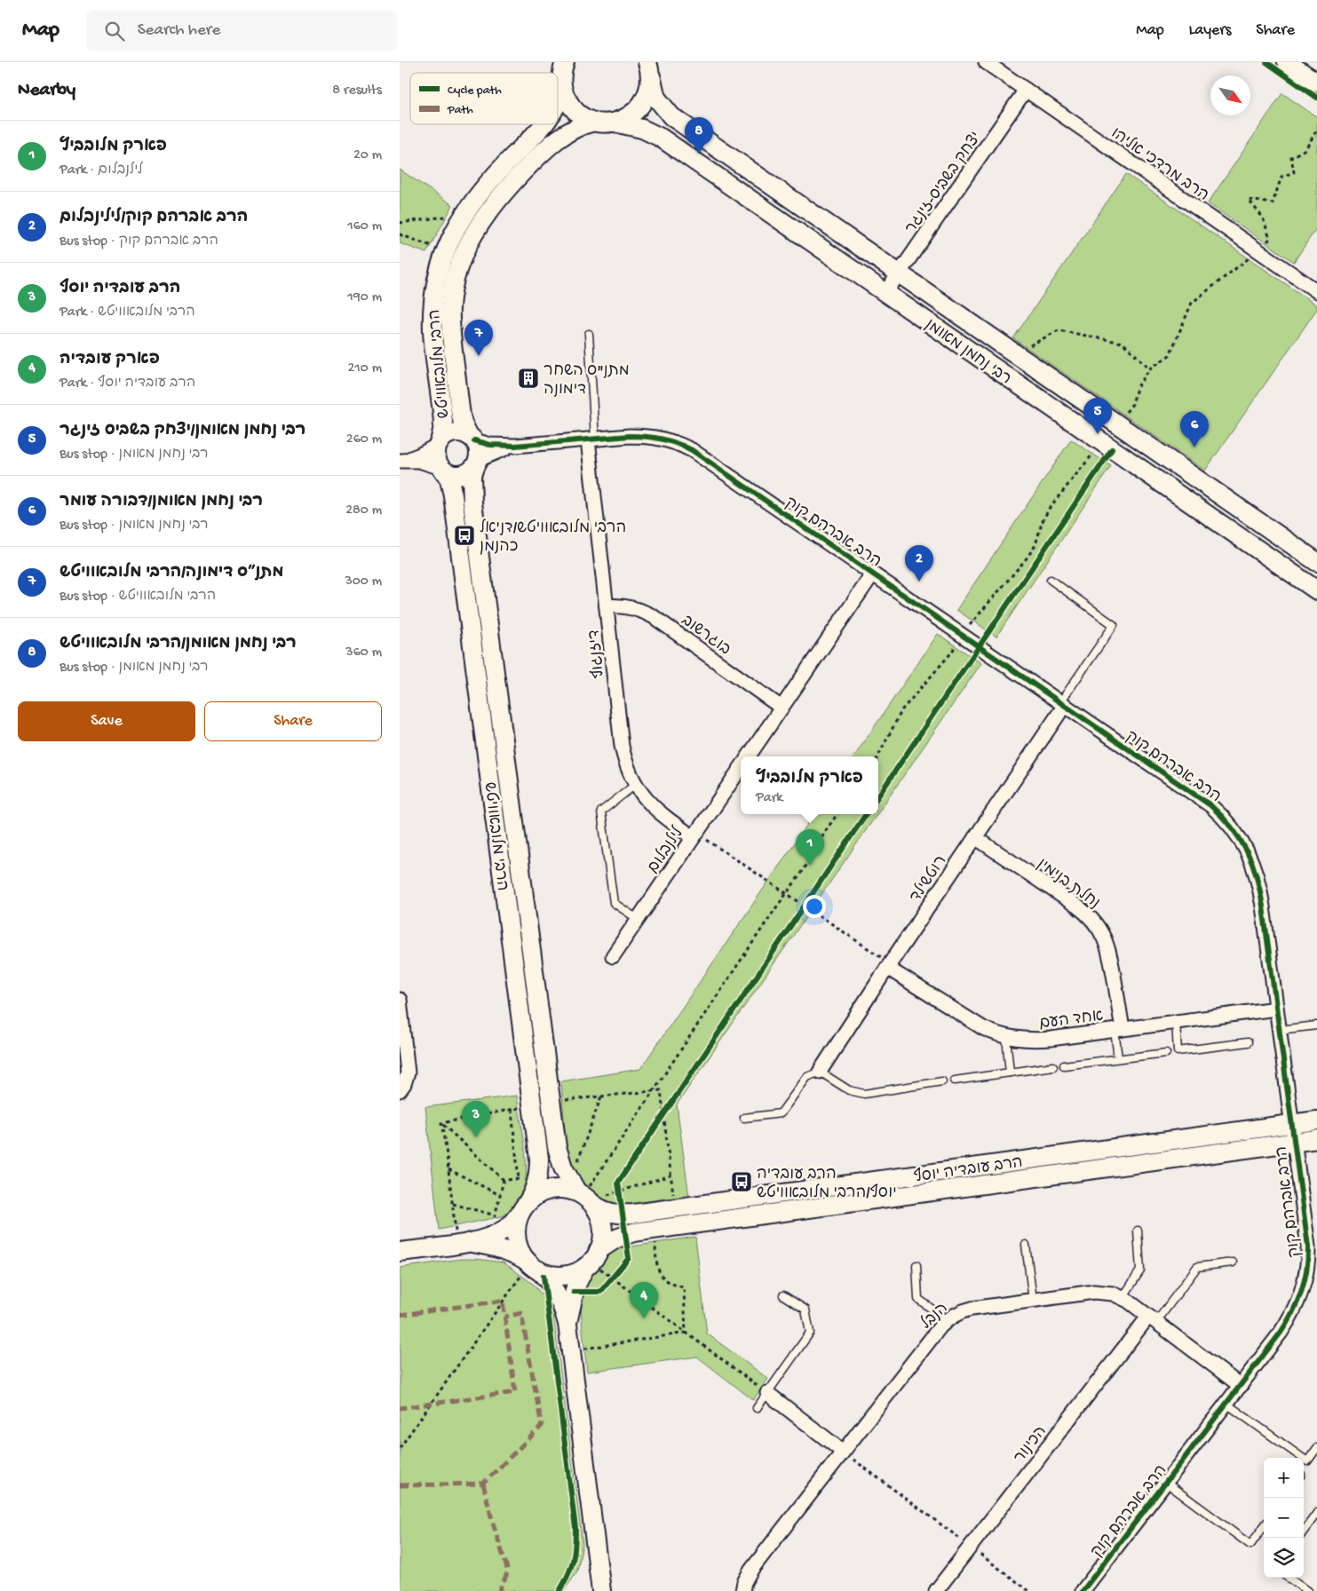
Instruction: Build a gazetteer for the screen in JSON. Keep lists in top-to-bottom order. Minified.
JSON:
{"streets":{"street":["הרב מרדכי אליהו","יצחק בשביס-זינגר","רבי נחמן מאומן","הרבי מלובאוויטש","הרב אברהם קוק","בוגרשוב","דיזנגוף","לילנבלום","רוטשילד","נחלת בנימין","אחד העם","הרב עובדיה יוסף","הנבל","הכינור"]},"crossings":[["הרב מרדכי אליהו","יצחק בשביס-זינגר"],["יצחק בשביס-זינגר","רבי נחמן מאומן"],["רבי נחמן מאומן","הרבי מלובאוויטש"],["הרבי מלובאוויטש","הרב אברהם קוק"],["הרבי מלובאוויטש","הרב עובדיה יוסף"],["הרב אברהם קוק","דיזנגוף"],["הרב אברהם קוק","לילנבלום"],["הרב אברהם קוק","רוטשילד"],["הרב אברהם קוק","אחד העם"],["הרב אברהם קוק","הרב עובדיה יוסף"],["הרב אברהם קוק","הנבל"],["בוגרשוב","דיזנגוף"],["בוגרשוב","לילנבלום"],["דיזנגוף","לילנבלום"],["רוטשילד","נחלת בנימין"],["רוטשילד","אחד העם"],["נחלת בנימין","אחד העם"],["הנבל","הכינור"]],"places":{"building":["מתנ\"ס השחר דימונה"],"bus stop":["הרבי מלובאוויטש/דניאל כהנמן","הרב עובדיה יוסף/הרבי מלובאוויטש"]},"legend":["Cycle path","Path"],"north":"bottom right","page":{"header":"Map","search":"Search here","nav":["Map","Layers","Share"],"heading":["Nearby","8 results"],"pins":["8","7","5","6","2","1","3","4"],"list":[{"mark":"1","name":"פארק מלובביץ","note":"Park · לילנבלום","value":"20 m"},{"mark":"2","name":"הרב אברהם קוק/לילינבלום","note":"Bus stop · הרב אברהם קוק","value":"160 m"},{"mark":"3","name":"הרב עובדיה יוסף","note":"Park · הרבי מלובאוויטש","value":"190 m"},{"mark":"4","name":"פארק עובדיה","note":"Park · הרב עובדיה יוסף","value":"210 m"},{"mark":"5","name":"רבי נחמן מאומן/יצחק בשביס זינגר","note":"Bus stop · רבי נחמן מאומן","value":"260 m"},{"mark":"6","name":"רבי נחמן מאומן/דבורה עומר","note":"Bus stop · רבי נחמן מאומן","value":"280 m"},{"mark":"7","name":"מתנ״ס דימונה/הרבי מלובאוויטש","note":"Bus stop · הרבי מלובאוויטש","value":"300 m"},{"mark":"8","name":"רבי נחמן מאומן/הרבי מלובאוויטש","note":"Bus stop · רבי נחמן מאומן","value":"360 m"}],"buttons":["Save","Share"],"popup":["פארק מלובביץ","Park"],"map_buttons":["+","−"]}}
